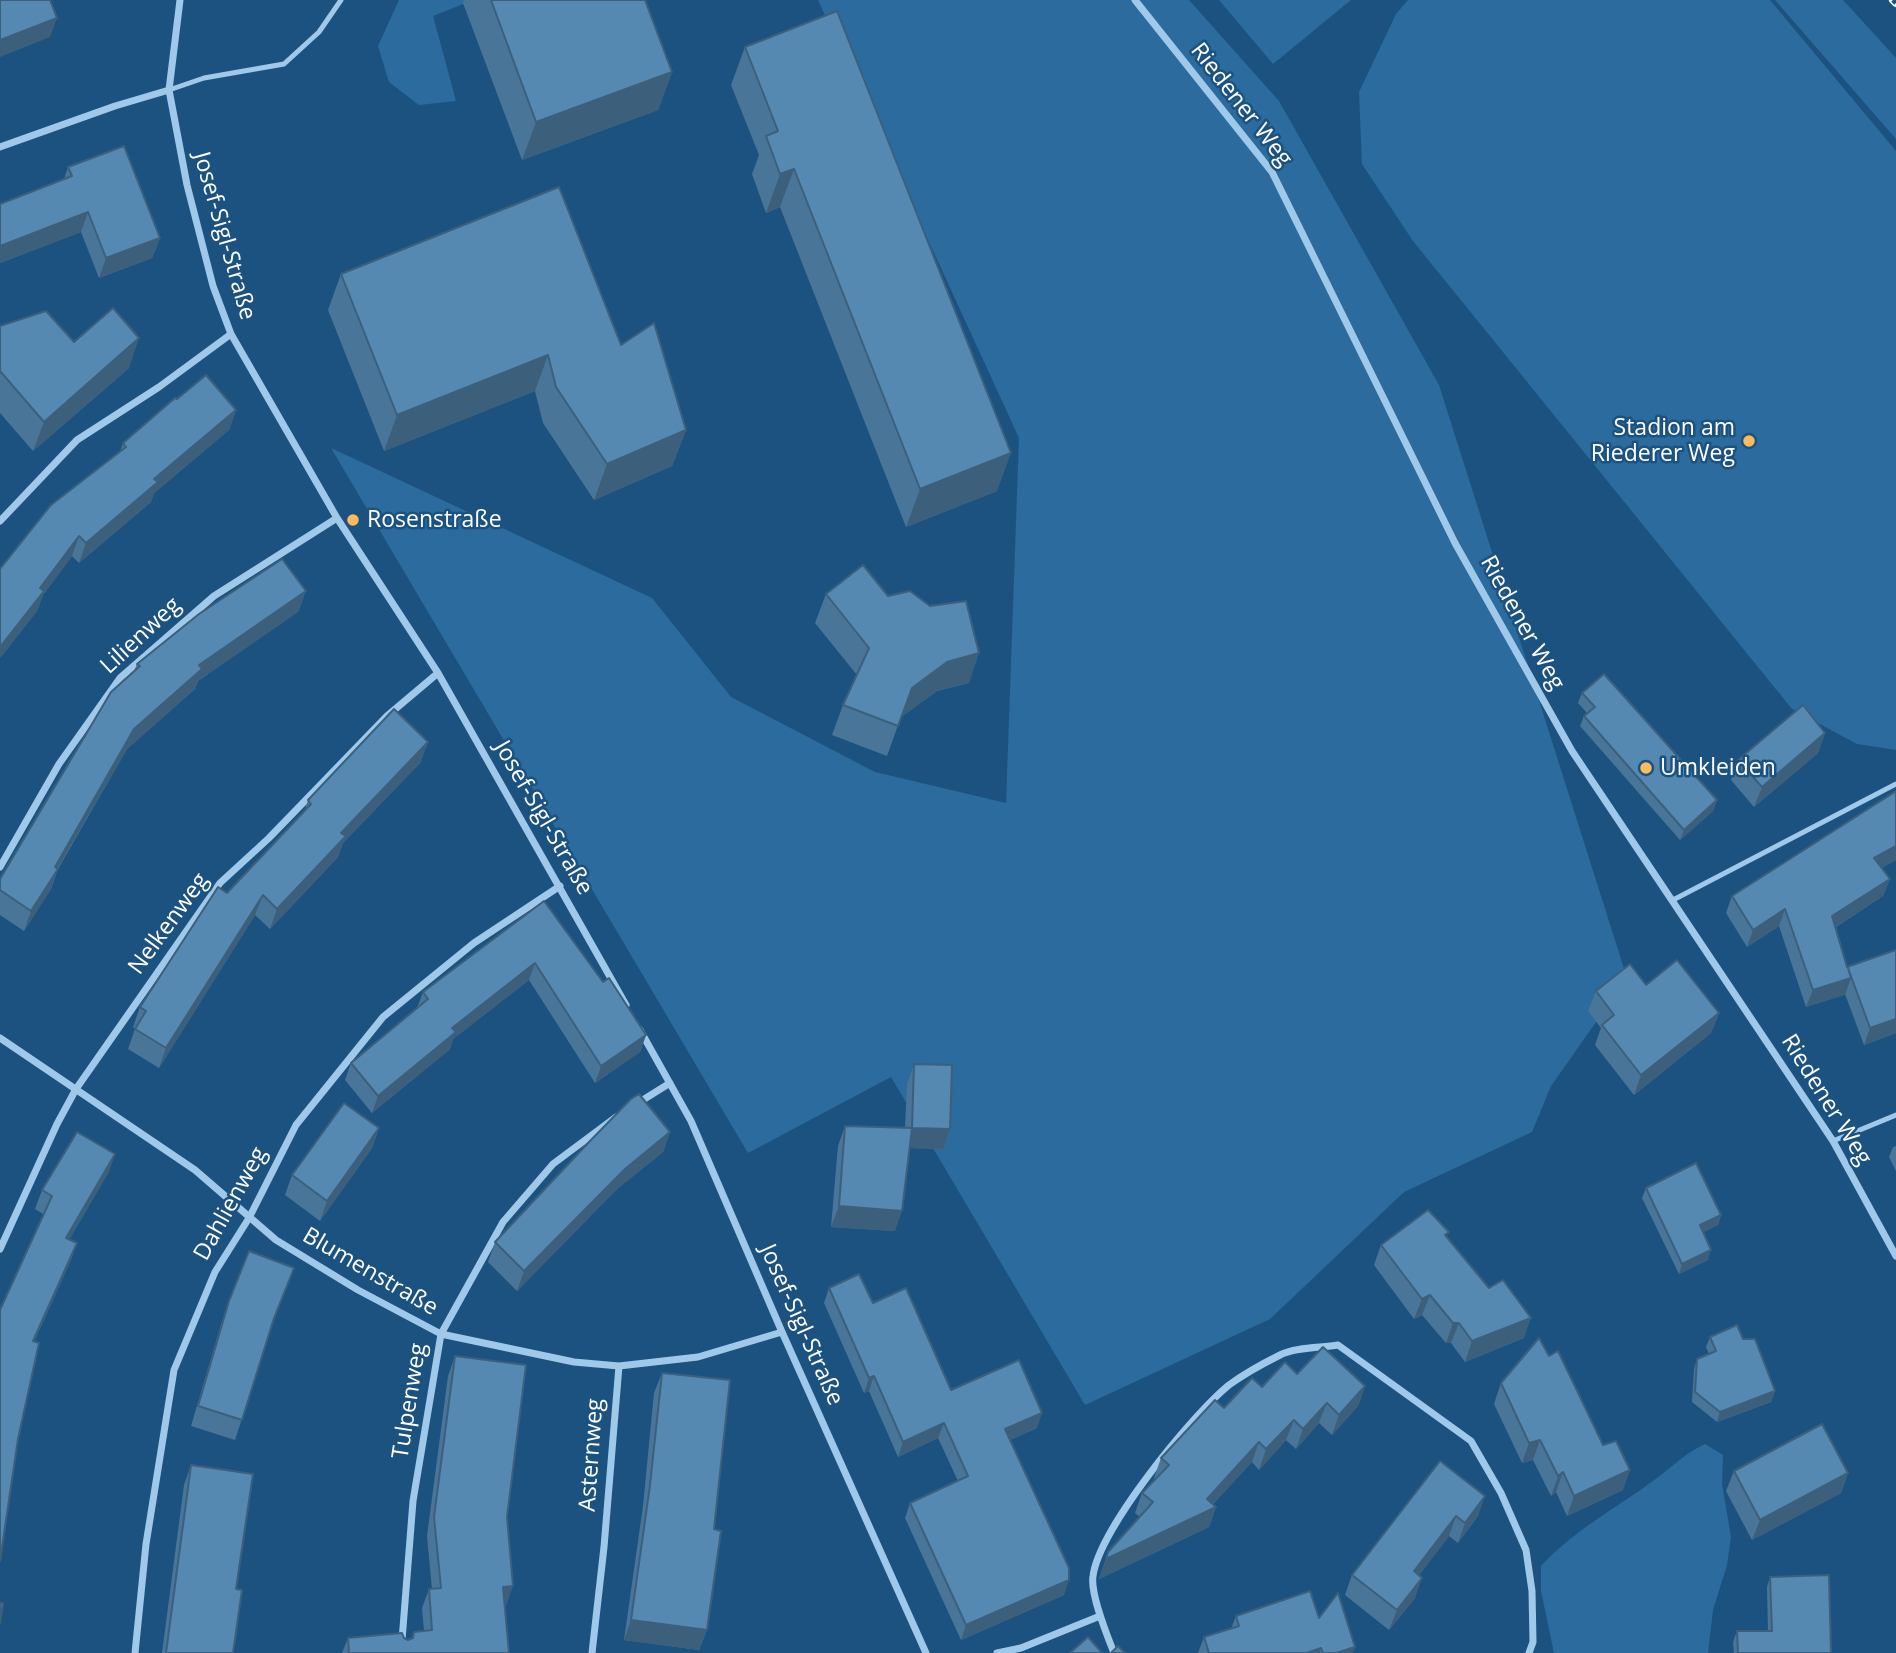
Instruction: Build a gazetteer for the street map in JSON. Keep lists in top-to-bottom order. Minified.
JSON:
{"streets":{"street":["Riedener Weg","Josef-Sigl-Straße","Lilienweg","Nelkenweg","Dahlienweg","Blumenstraße","Tulpenweg","Asternweg"]},"crossings":[["Josef-Sigl-Straße","Lilienweg"],["Josef-Sigl-Straße","Nelkenweg"],["Josef-Sigl-Straße","Dahlienweg"],["Josef-Sigl-Straße","Blumenstraße"],["Josef-Sigl-Straße","Tulpenweg"],["Nelkenweg","Blumenstraße"],["Dahlienweg","Blumenstraße"],["Blumenstraße","Tulpenweg"],["Blumenstraße","Asternweg"]],"places":["Stadion am Riederer Weg","Rosenstraße","Umkleiden"]}
